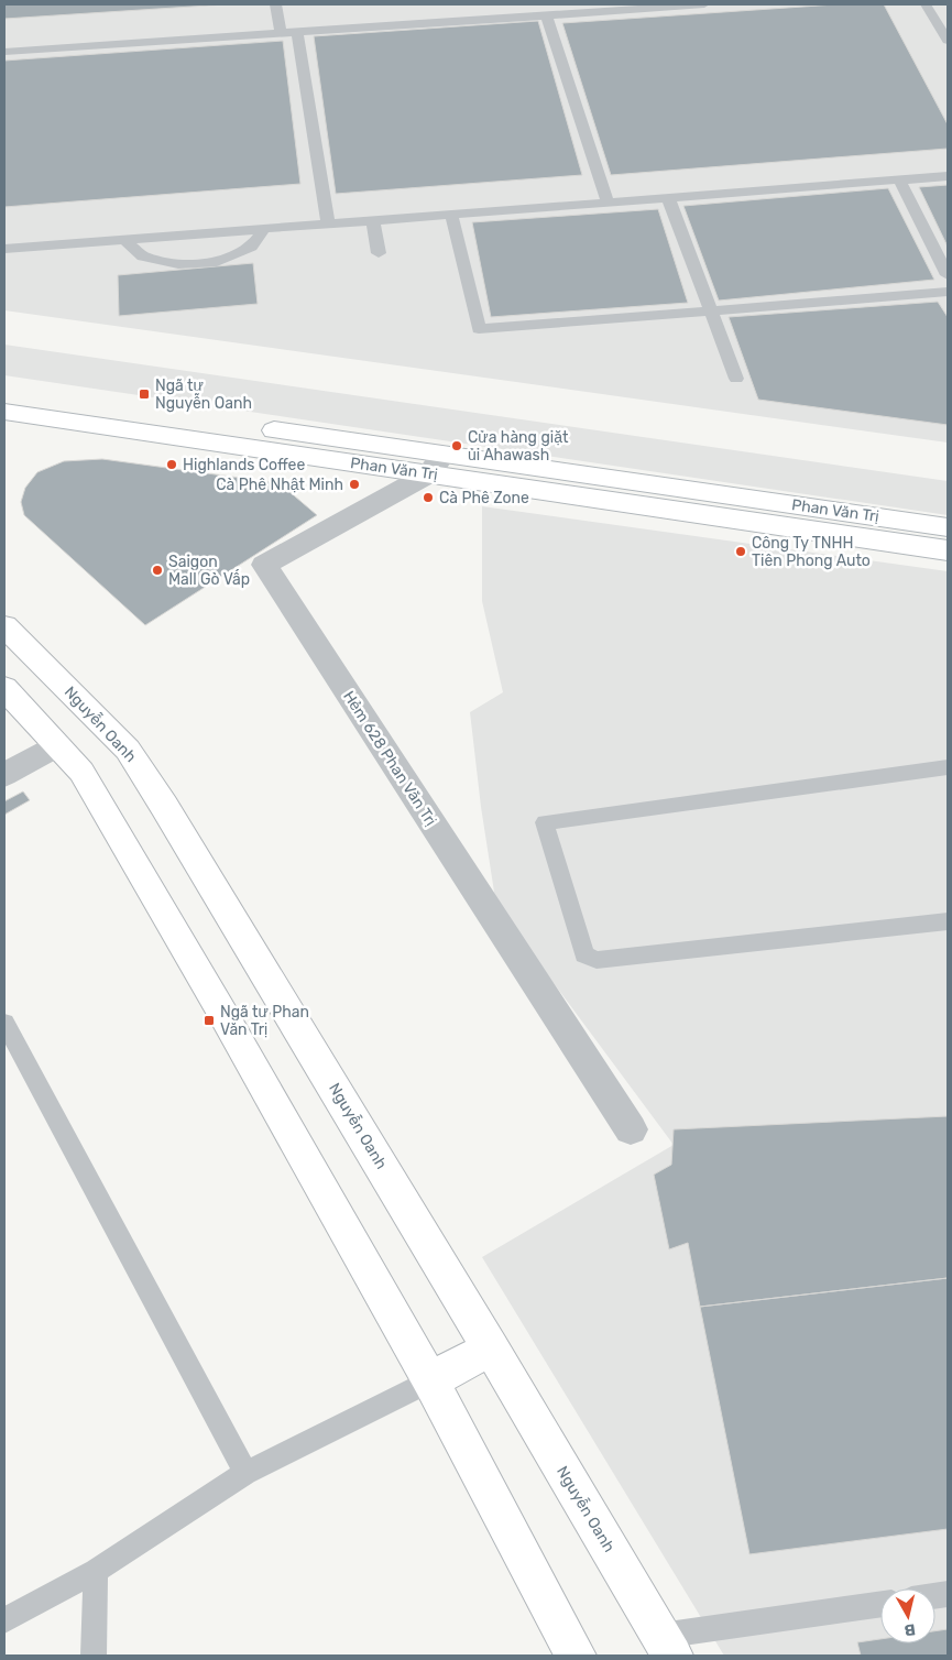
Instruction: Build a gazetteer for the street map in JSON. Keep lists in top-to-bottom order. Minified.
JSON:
{"streets":{"main road":["Phan Văn Trị","Nguyễn Oanh"],"street":["Hẻm 628 Phan Văn Trị"]},"crossings":[["Phan Văn Trị","Hẻm 628 Phan Văn Trị"]],"places":{"transit":["Ngã tư Nguyễn Oanh","Ngã tư Phan Văn Trị"],"other":["Cửa hàng giặt ủi Ahawash","Highlands Coffee","Cà Phê Nhật Minh","Cà Phê Zone","Công Ty TNHH Tiên Phong Auto","Saigon Mall Gò Vấp"]},"north":"bottom"}
